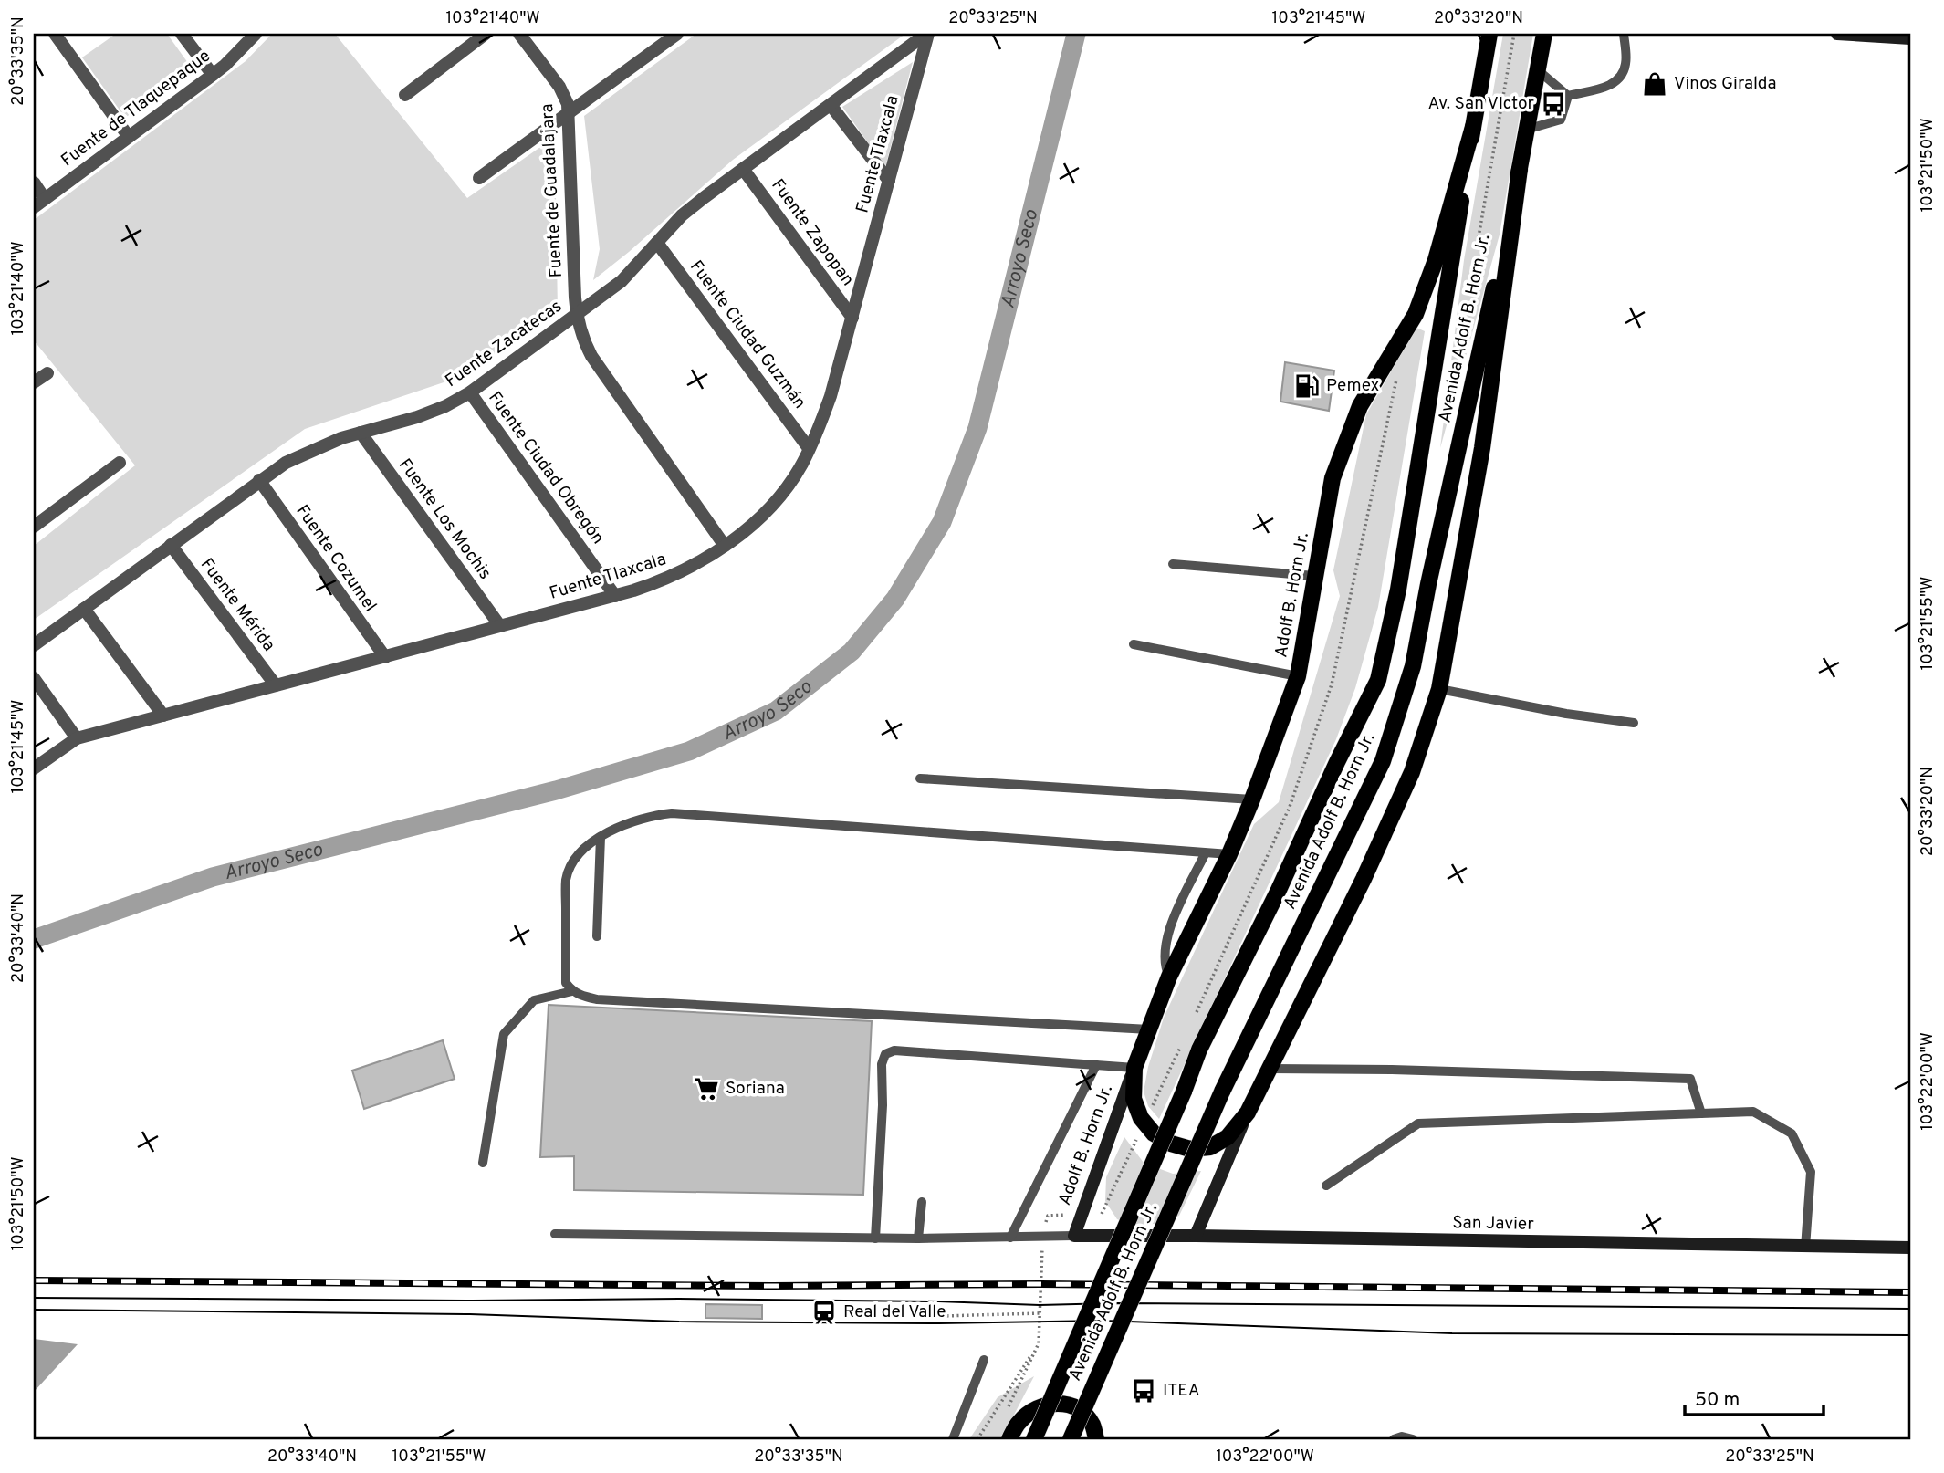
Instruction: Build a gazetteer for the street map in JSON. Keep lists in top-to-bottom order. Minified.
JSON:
{"streets":{"main road":["Avenida Adolf B. Horn Jr.","Adolf B. Horn Jr."],"street":["Fuente de Tlaquepaque","Fuente Tlaxcala","Fuente de Guadalajara","Fuente Zapopan","Fuente Ciudad Guzmán","Fuente Zacatecas","Fuente Ciudad Obregón","Fuente Los Mochis","Fuente Cozumel","Fuente Mérida","San Javier"]},"crossings":[["Fuente Tlaxcala","Fuente de Guadalajara"],["Fuente Tlaxcala","Fuente Zapopan"],["Fuente Tlaxcala","Fuente Ciudad Guzmán"],["Fuente Tlaxcala","Fuente Zacatecas"],["Fuente Tlaxcala","Fuente Ciudad Obregón"],["Fuente Tlaxcala","Fuente Los Mochis"],["Fuente Tlaxcala","Fuente Cozumel"],["Fuente Tlaxcala","Fuente Mérida"],["Fuente de Guadalajara","Fuente Zacatecas"],["Fuente Zapopan","Fuente Zacatecas"],["Avenida Adolf B. Horn Jr.","Adolf B. Horn Jr."],["Fuente Ciudad Guzmán","Fuente Zacatecas"],["Fuente Zacatecas","Fuente Ciudad Obregón"],["Fuente Zacatecas","Fuente Los Mochis"],["Fuente Zacatecas","Fuente Cozumel"],["Fuente Zacatecas","Fuente Mérida"],["Adolf B. Horn Jr.","San Javier"]],"water":["Arroyo Seco"],"places":{"shop":["Vinos Giralda"],"bus stop":["Av. San Victor","ITEA"],"fuel station":["Pemex"],"supermarket":["Soriana"],"station":["Real del Valle"]},"scale_bar":"50 m","coordinates":["103°21'40\"W","20°33'25\"N","103°21'45\"W","20°33'20\"N","20°33'35\"N","103°21'50\"W","103°21'55\"W","20°33'40\"N","103°22'00\"W"]}
